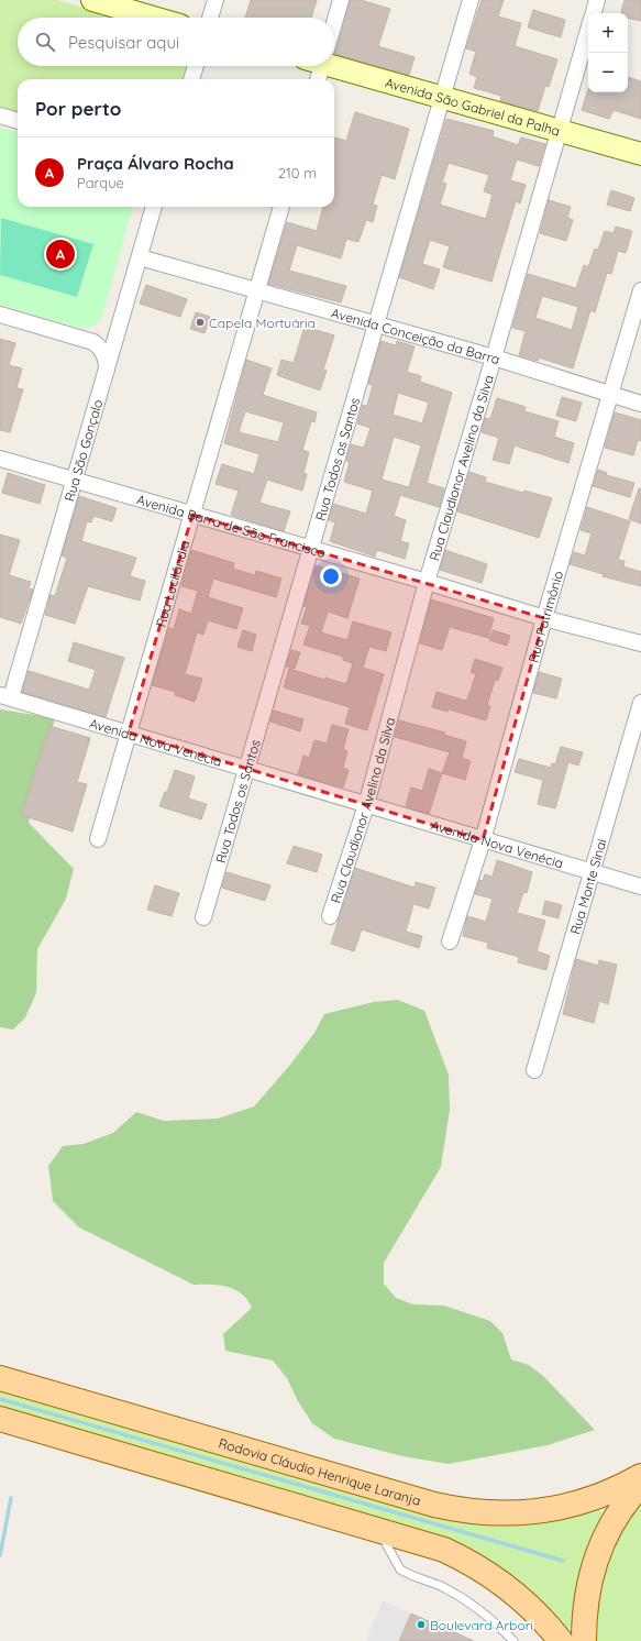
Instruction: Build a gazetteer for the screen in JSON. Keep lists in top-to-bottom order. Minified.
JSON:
{"streets":{"main road":["Avenida São Gabriel da Palha","Rodovia Cláudio Henrique Laranja"],"street":["Avenida Conceição da Barra","Rua São Gonçalo","Rua Todos os Santos","Rua Claudionor Avelino da Silva","Avenida Barra de São Francisco","Rua Lucilândia","Rua Patrimônio","Avenida Nova Venécia","Rua Monte Sinai"]},"crossings":[["Avenida São Gabriel da Palha","Rua Todos os Santos"],["Avenida São Gabriel da Palha","Rua Claudionor Avelino da Silva"],["Avenida Conceição da Barra","Rua São Gonçalo"],["Avenida Conceição da Barra","Rua Todos os Santos"],["Avenida Conceição da Barra","Rua Claudionor Avelino da Silva"],["Avenida Conceição da Barra","Rua Lucilândia"],["Avenida Conceição da Barra","Rua Patrimônio"],["Rua São Gonçalo","Avenida Barra de São Francisco"],["Rua São Gonçalo","Avenida Nova Venécia"],["Rua Todos os Santos","Avenida Barra de São Francisco"],["Rua Todos os Santos","Avenida Nova Venécia"],["Rua Claudionor Avelino da Silva","Avenida Barra de São Francisco"],["Rua Claudionor Avelino da Silva","Avenida Nova Venécia"],["Avenida Barra de São Francisco","Rua Lucilândia"],["Avenida Barra de São Francisco","Rua Patrimônio"],["Rua Lucilândia","Avenida Nova Venécia"],["Rua Patrimônio","Avenida Nova Venécia"],["Avenida Nova Venécia","Rua Monte Sinai"]],"places":["Capela Mortuária","Boulevard Arbori"],"page":{"map_buttons":["+","−"],"search":"Pesquisar aqui","heading":"Por perto","list":[{"mark":"A","name":"Praça Álvaro Rocha","note":"Parque","value":"210 m"}],"pins":"A"}}
